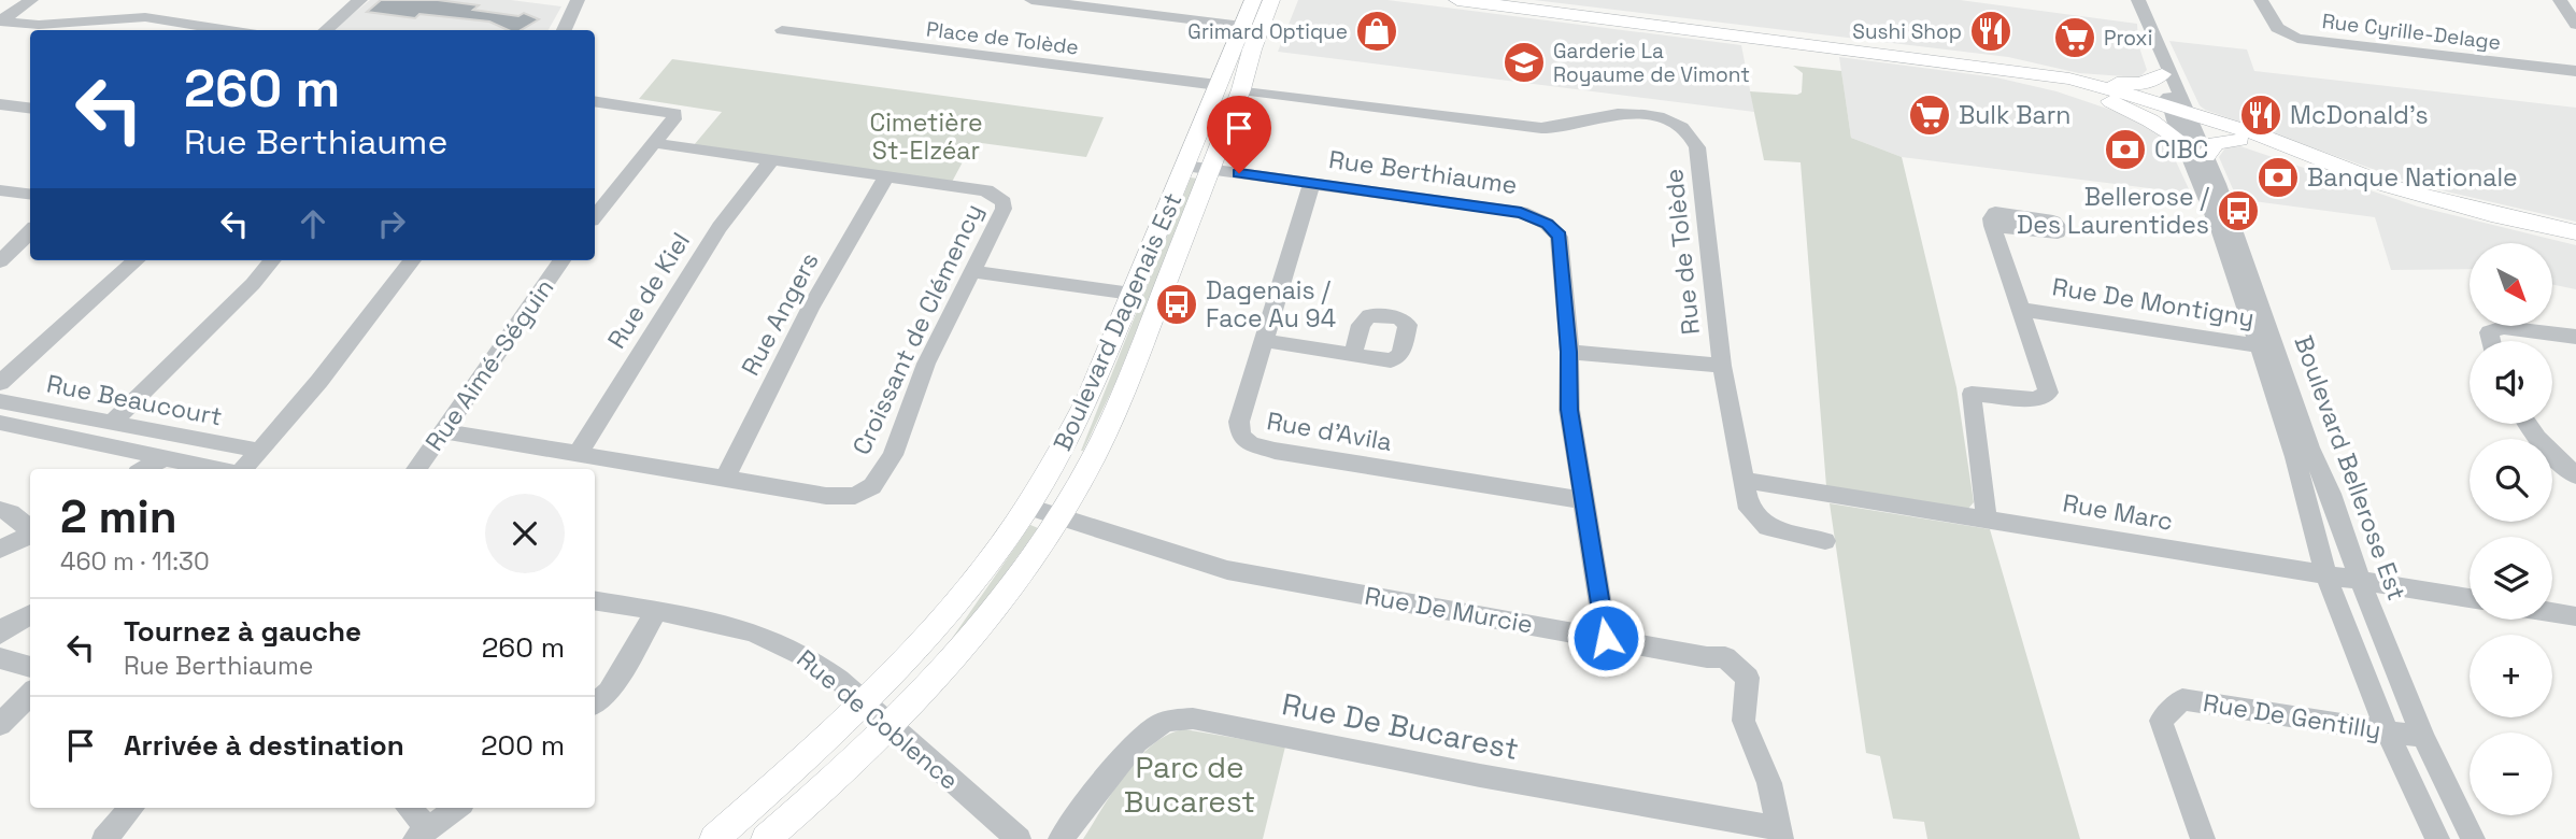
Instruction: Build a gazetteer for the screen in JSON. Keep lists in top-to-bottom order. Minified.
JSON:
{"streets":{"main road":["Boulevard Dagenais Est"],"street":["Rue Cyrille-Delage","Place de Tolède","Rue Berthiaume","Rue de Tolède","Rue de Kiel","Rue De Montigny","Rue Angers","Croissant de Clémency","Rue Aimé-Séguin","Rue Beaucourt","Rue d'Avila","Boulevard Bellerose Est","Rue Marc","Rue De Murcie","Rue De Gentilly","Rue de Coblence","Rue De Bucarest"]},"crossings":[["Place de Tolède","Boulevard Dagenais Est"],["Rue Berthiaume","Boulevard Dagenais Est"],["Rue Berthiaume","Rue d'Avila"],["Rue Berthiaume","Rue De Murcie"],["Rue de Tolède","Boulevard Dagenais Est"],["Rue de Tolède","Rue Marc"],["Rue de Kiel","Croissant de Clémency"],["Rue De Montigny","Boulevard Bellerose Est"],["Rue Angers","Croissant de Clémency"],["Boulevard Dagenais Est","Rue De Murcie"],["Boulevard Dagenais Est","Rue de Coblence"],["Croissant de Clémency","Rue Aimé-Séguin"],["Boulevard Bellerose Est","Rue Marc"],["Boulevard Bellerose Est","Rue De Gentilly"],["Rue De Murcie","Rue De Bucarest"]],"parks":["Cimetière St-Elzéar","Parc de Bucarest"],"places":{"shop":["Grimard Optique"],"restaurant":["Sushi Shop","McDonald's"],"supermarket":["Proxi","Bulk Barn"],"school or university":["Garderie La Royaume de Vimont"],"bank":["CIBC","Banque Nationale"],"bus stop":["Bellerose / Des Laurentides","Dagenais / Face Au 94"]},"north":"bottom right","page":{"turn":["260 m","Rue Berthiaume"],"map_buttons":["+","−"],"heading":["2 min","460 m · 11:30"],"list":[{"name":"Tournez à gauche","note":"Rue Berthiaume","value":"260 m"},{"name":"Arrivée à destination","value":"200 m"}]}}
